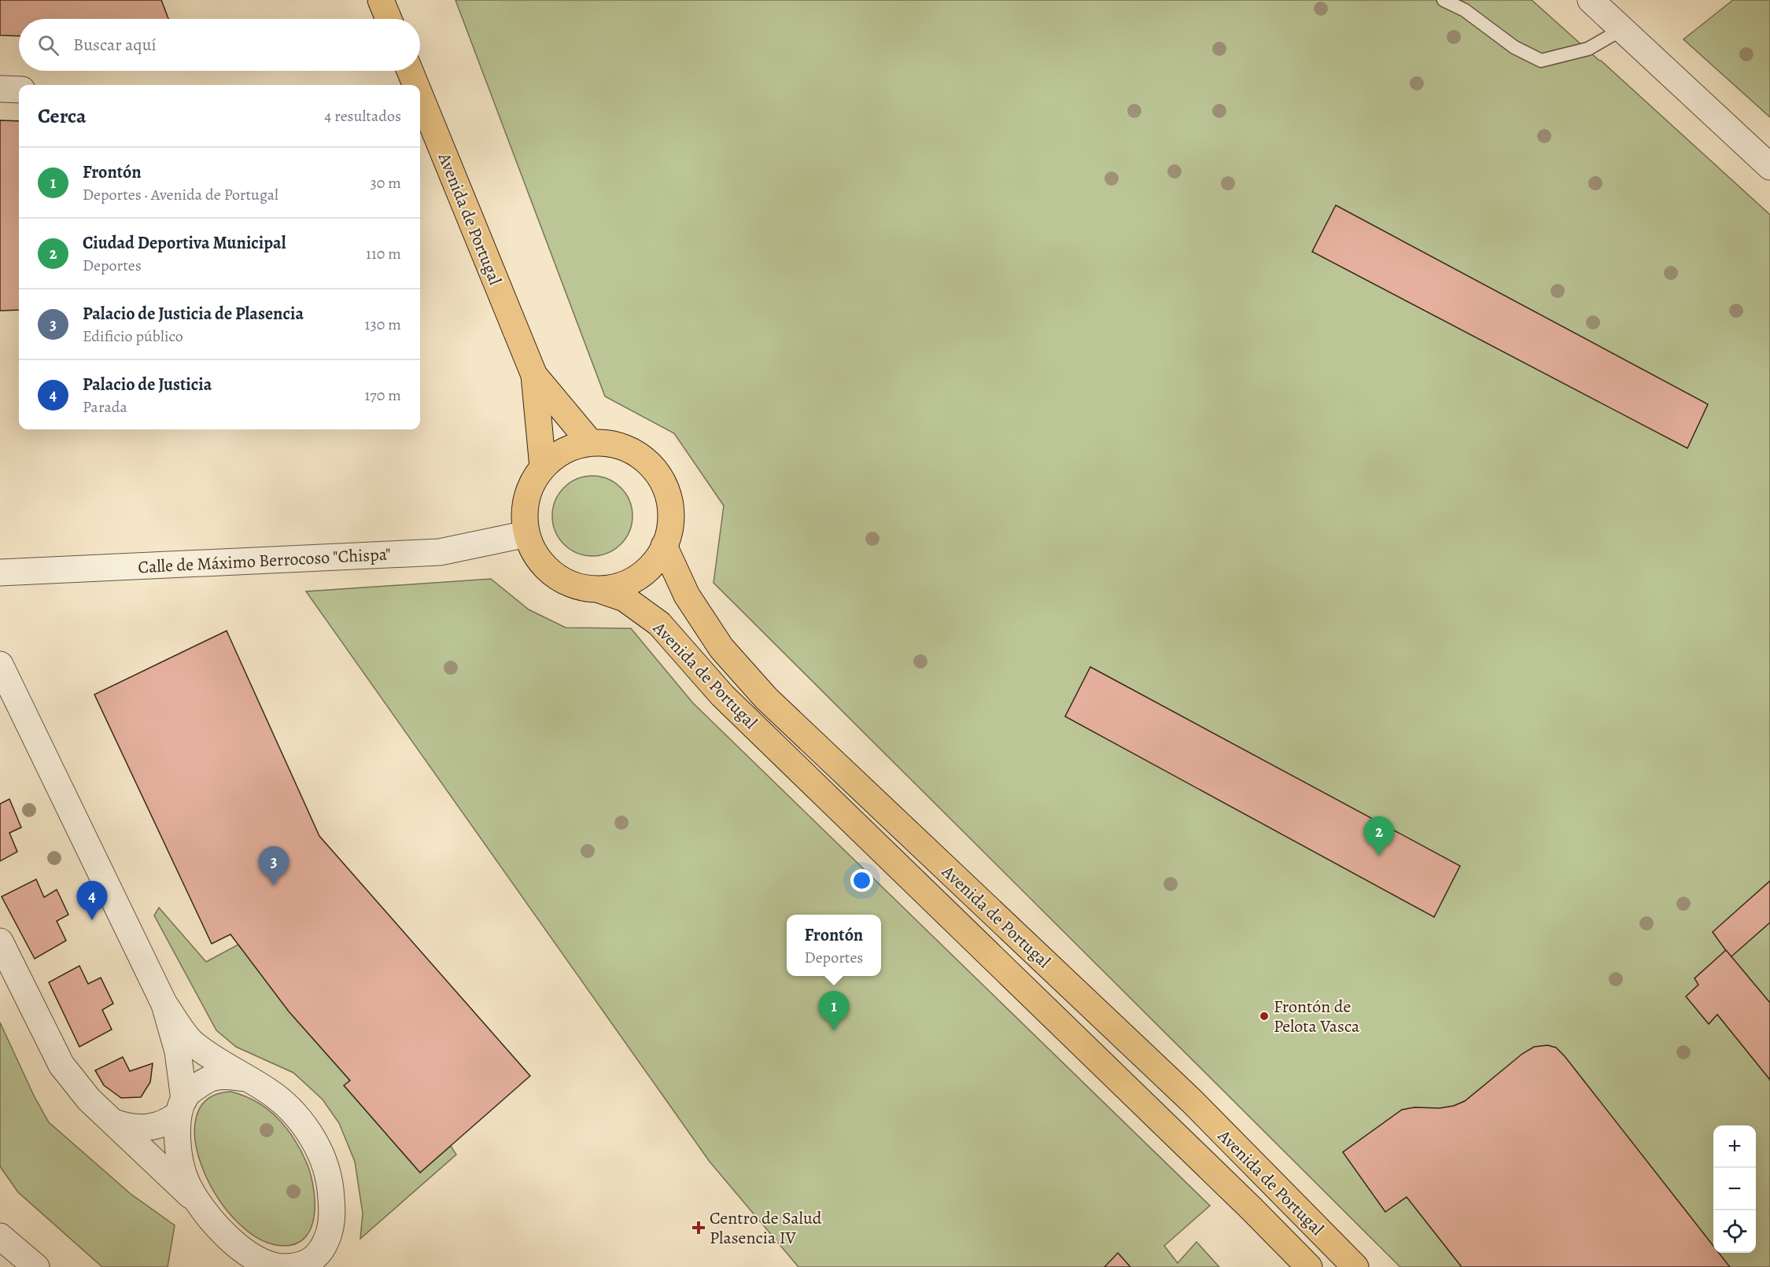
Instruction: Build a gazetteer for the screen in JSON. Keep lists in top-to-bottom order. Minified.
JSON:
{"streets":{"main road":["Avenida de Portugal"],"street":["Calle de Máximo Berrocoso \"Chispa\""]},"crossings":[["Avenida de Portugal","Calle de Máximo Berrocoso \"Chispa\""]],"places":{"other":["Frontón de Pelota Vasca"],"health":["Centro de Salud Plasencia IV"]},"page":{"search":"Buscar aquí","heading":["Cerca","4 resultados"],"list":[{"mark":"1","name":"Frontón","note":"Deportes · Avenida de Portugal","value":"30 m"},{"mark":"2","name":"Ciudad Deportiva Municipal","note":"Deportes","value":"110 m"},{"mark":"3","name":"Palacio de Justicia de Plasencia","note":"Edificio público","value":"130 m"},{"mark":"4","name":"Palacio de Justicia","note":"Parada","value":"170 m"}],"pins":["2","3","4","1"],"popup":["Frontón","Deportes"],"map_buttons":["+","−"]}}
